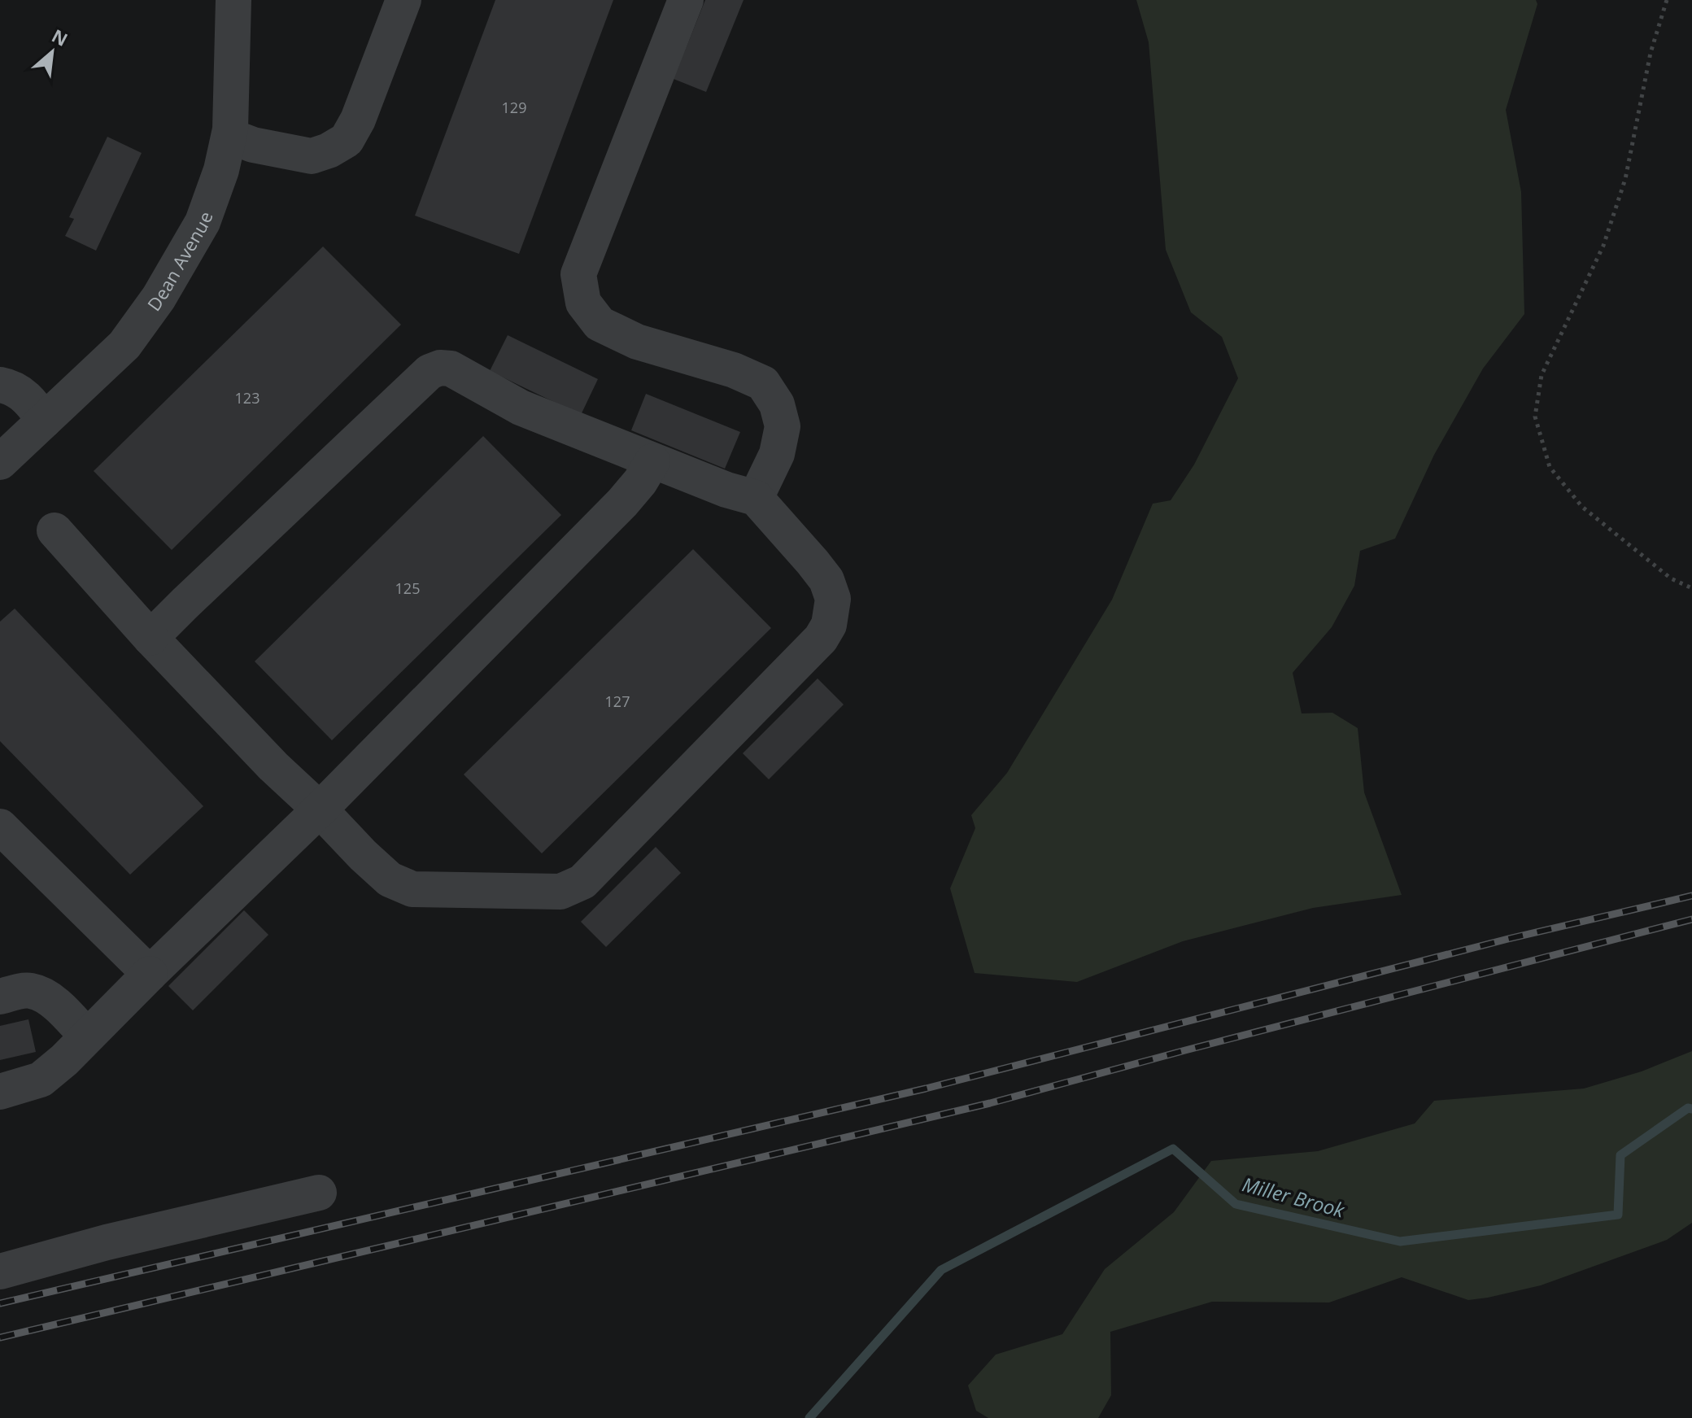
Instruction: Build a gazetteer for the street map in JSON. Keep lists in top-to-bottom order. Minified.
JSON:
{"streets":{"street":["Dean Avenue"]},"water":["Miller Brook"],"house_numbers":["129","123","125","127"],"north":"top right"}
